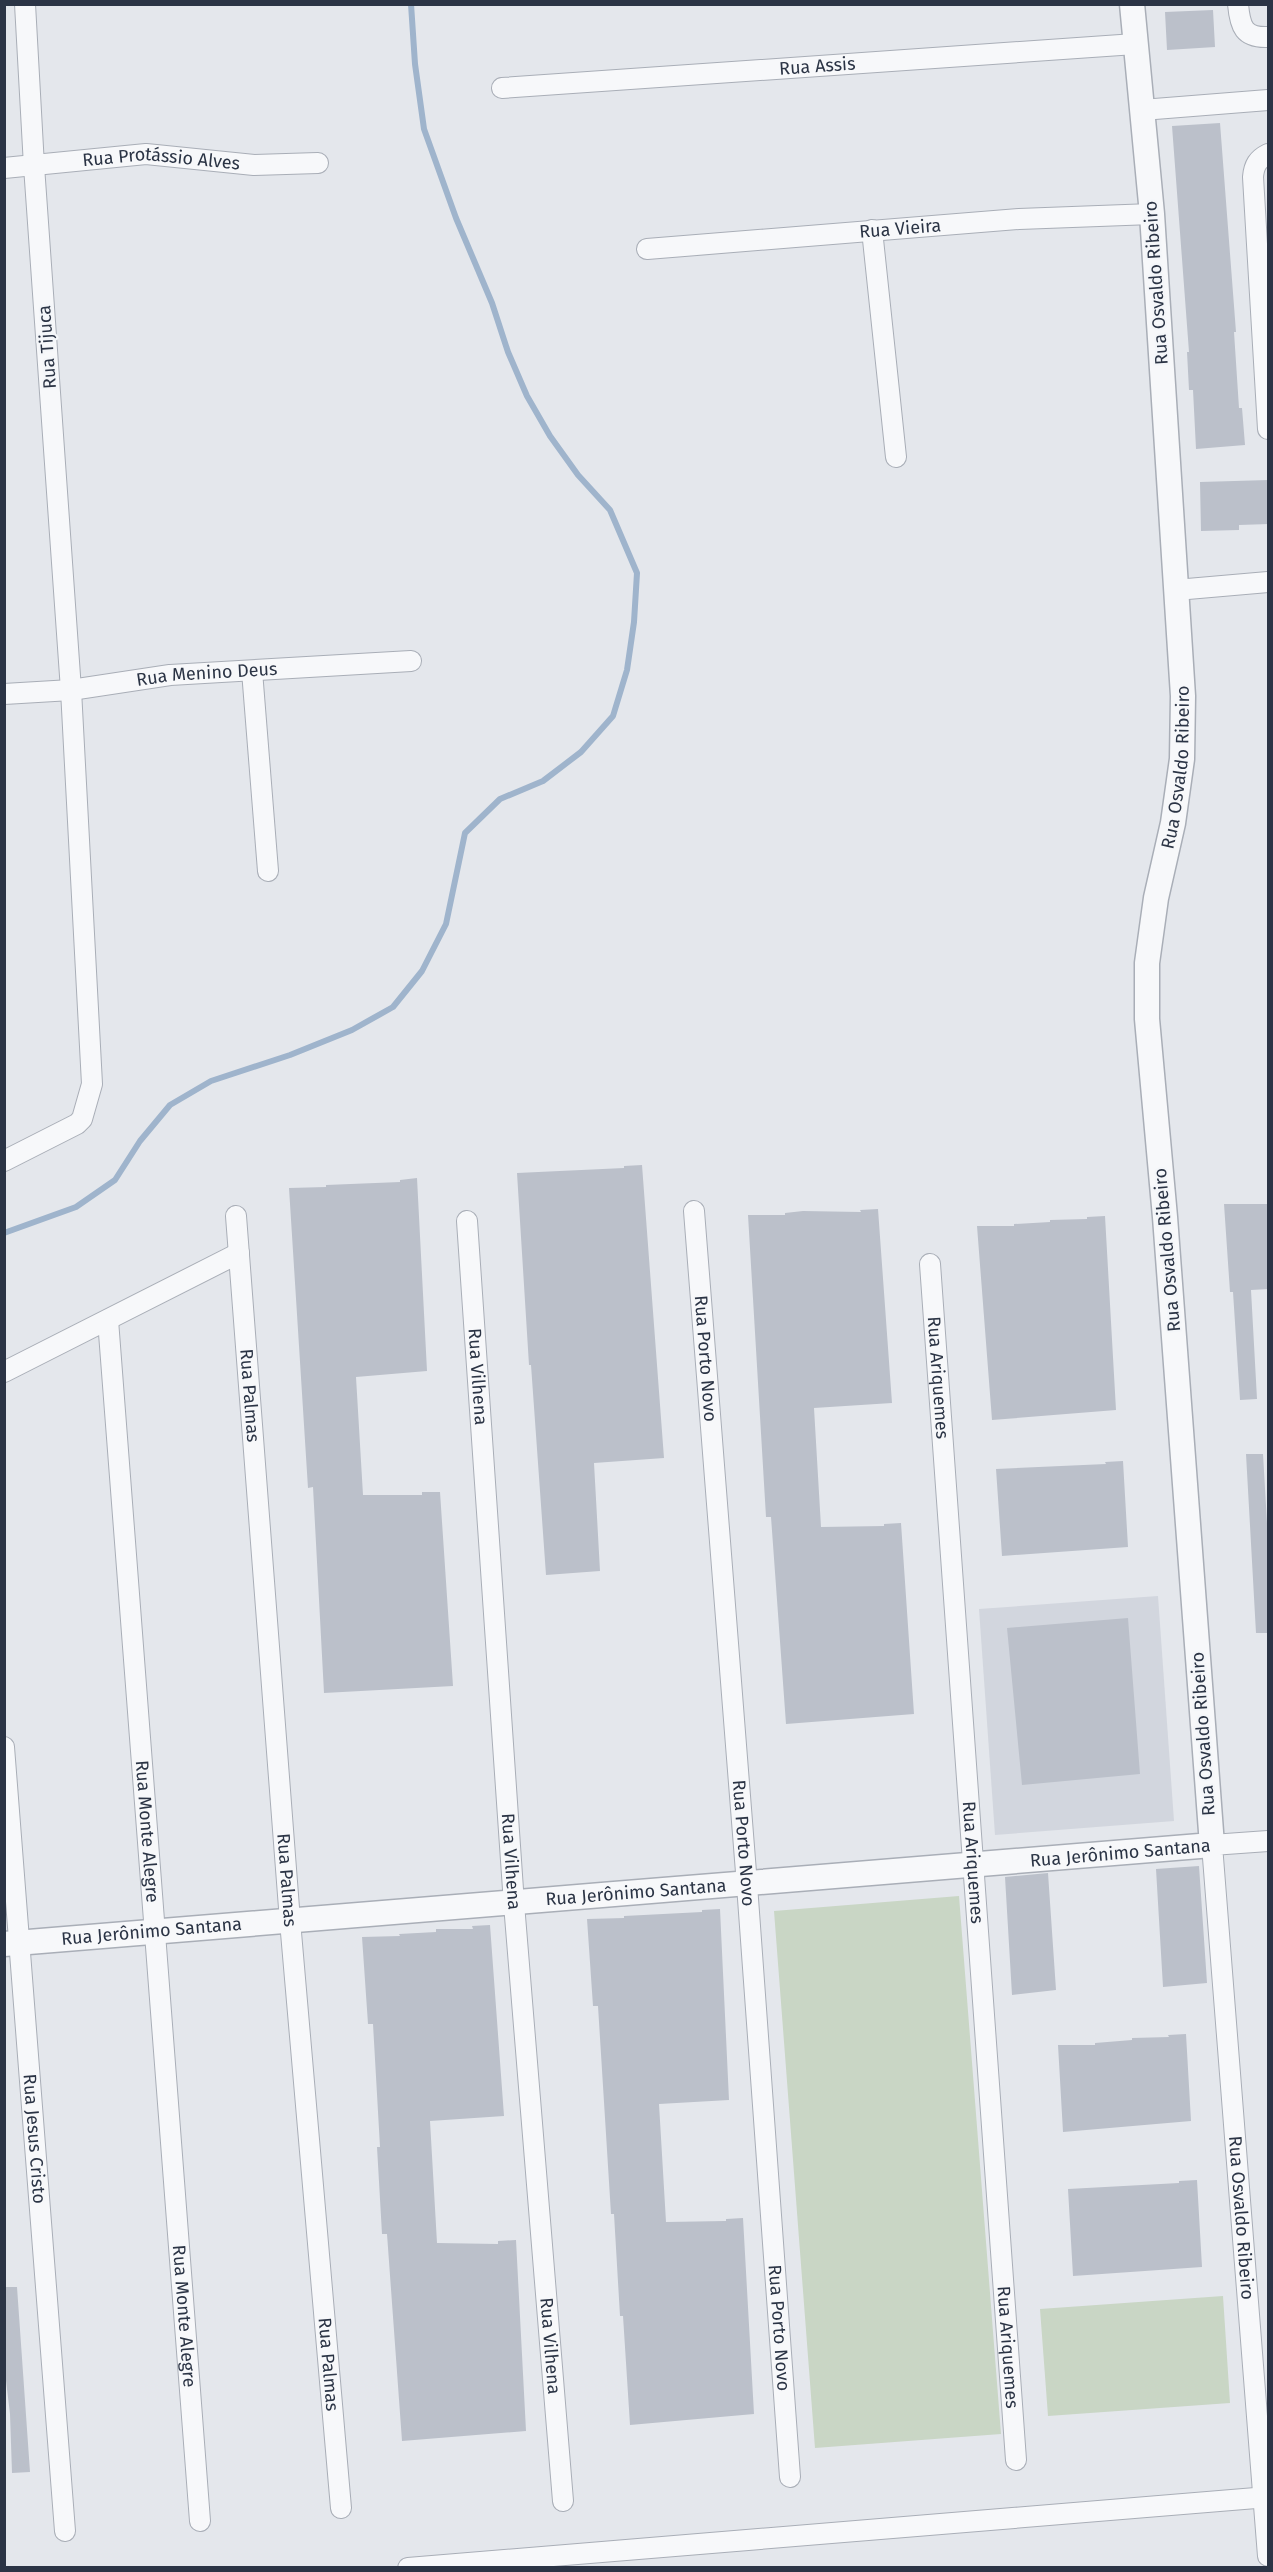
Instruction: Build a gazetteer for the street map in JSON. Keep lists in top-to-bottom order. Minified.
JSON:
{"streets":{"street":["Rua Assis","Rua Protássio Alves","Rua Vieira","Rua Osvaldo Ribeiro","Rua Tijuca","Rua Menino Deus","Rua Porto Novo","Rua Vilhena","Rua Ariquemes","Rua Palmas","Rua Monte Alegre","Rua Jerônimo Santana","Rua Jesus Cristo"]},"crossings":[["Rua Assis","Rua Osvaldo Ribeiro"],["Rua Protássio Alves","Rua Tijuca"],["Rua Vieira","Rua Osvaldo Ribeiro"],["Rua Osvaldo Ribeiro","Rua Jerônimo Santana"],["Rua Tijuca","Rua Menino Deus"],["Rua Porto Novo","Rua Jerônimo Santana"],["Rua Vilhena","Rua Jerônimo Santana"],["Rua Ariquemes","Rua Jerônimo Santana"],["Rua Palmas","Rua Jerônimo Santana"],["Rua Monte Alegre","Rua Jerônimo Santana"],["Rua Jerônimo Santana","Rua Jesus Cristo"]]}
